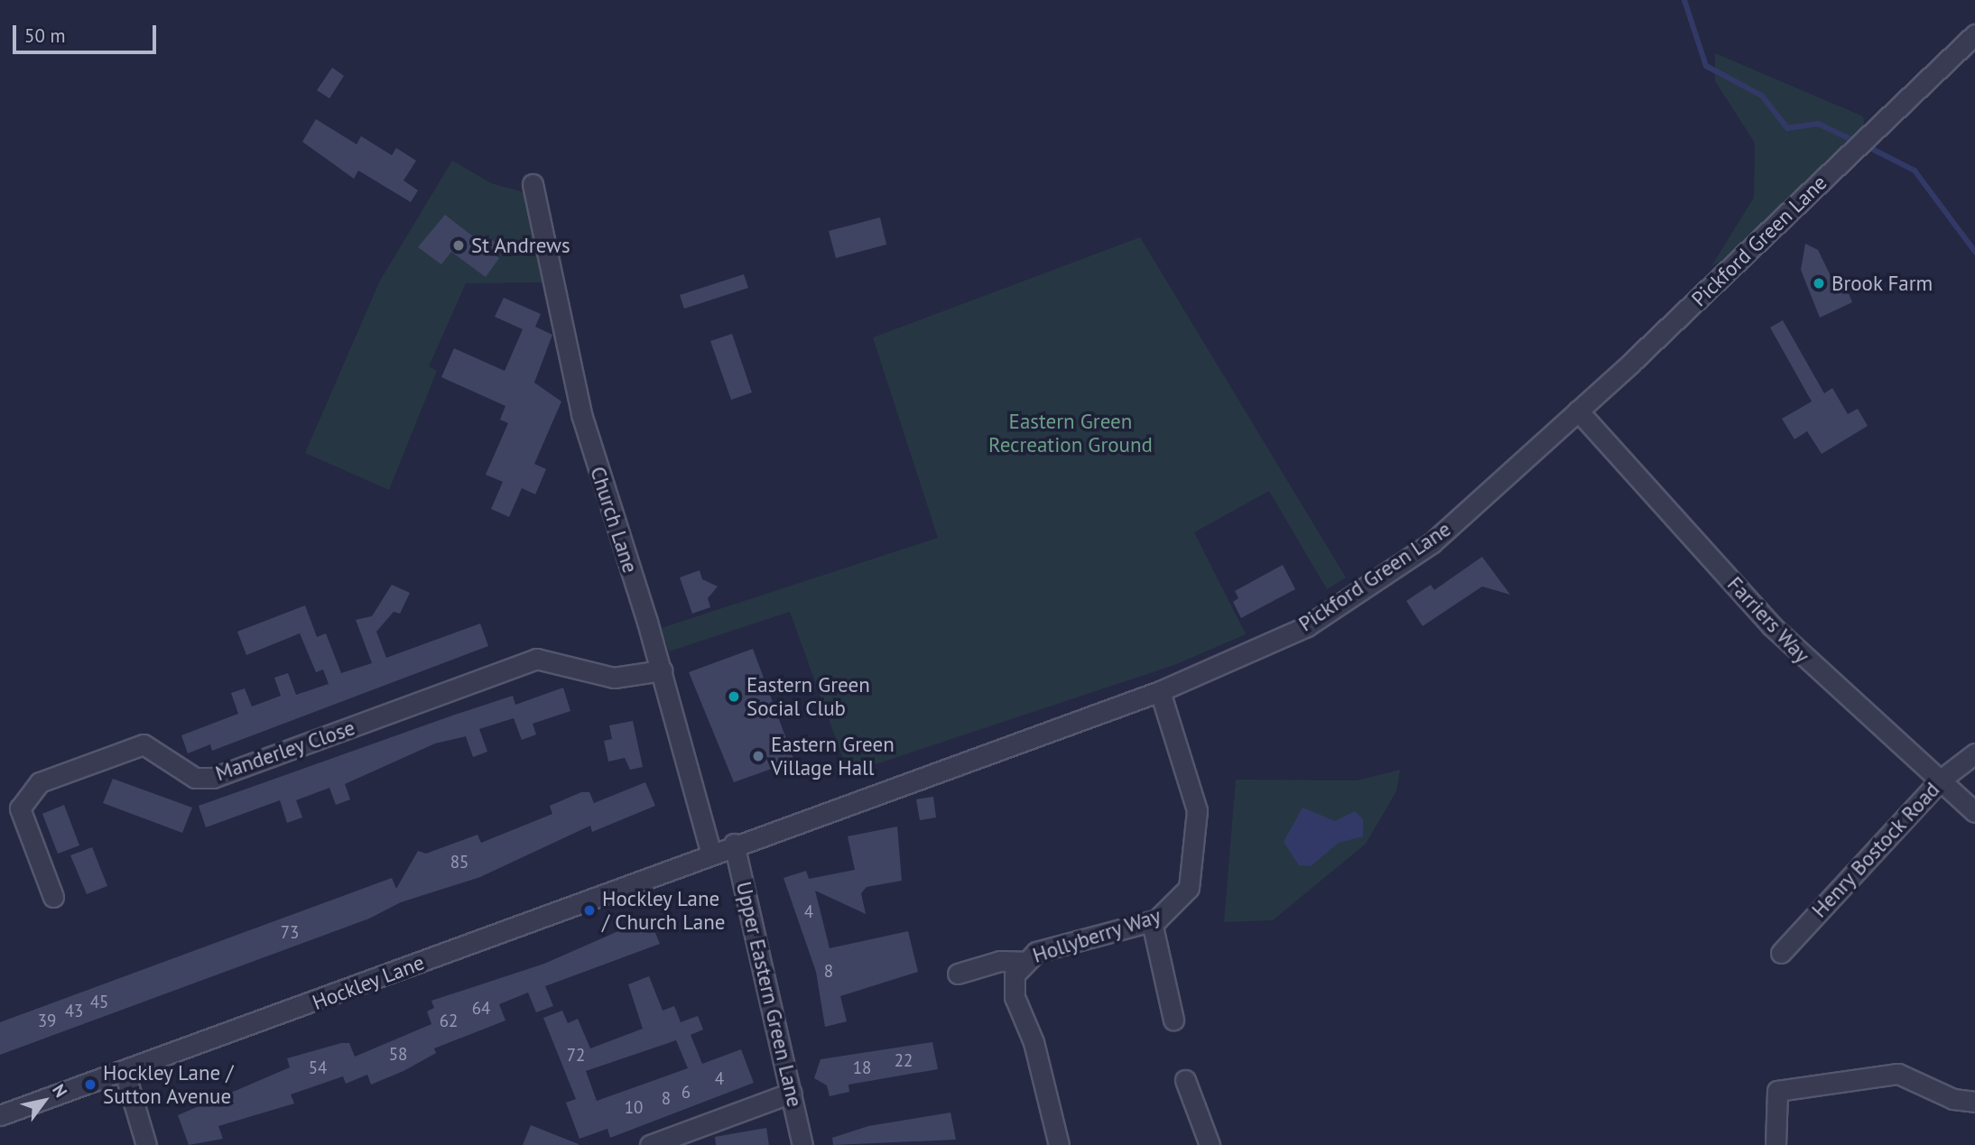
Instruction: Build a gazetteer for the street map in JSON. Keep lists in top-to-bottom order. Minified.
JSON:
{"streets":{"street":["Pickford Green Lane","Church Lane","Farriers Way","Manderley Close","Henry Bostock Road","Hollyberry Way","Hockley Lane","Upper Eastern Green Lane"]},"crossings":[["Pickford Green Lane","Farriers Way"],["Pickford Green Lane","Hollyberry Way"],["Pickford Green Lane","Hockley Lane"],["Pickford Green Lane","Upper Eastern Green Lane"],["Church Lane","Manderley Close"],["Church Lane","Hockley Lane"],["Farriers Way","Henry Bostock Road"],["Hockley Lane","Upper Eastern Green Lane"]],"parks":["Eastern Green Recreation Ground"],"places":["St Andrews","Brook Farm","Eastern Green Social Club","Eastern Green Village Hall","Hockley Lane / Church Lane","Hockley Lane / Sutton Avenue"],"house_numbers":["85","4","73","8","45","64","43","39","62","58","72","22","54","18","4","6","8","10"],"scale_bar":"50 m","north":"top right"}
